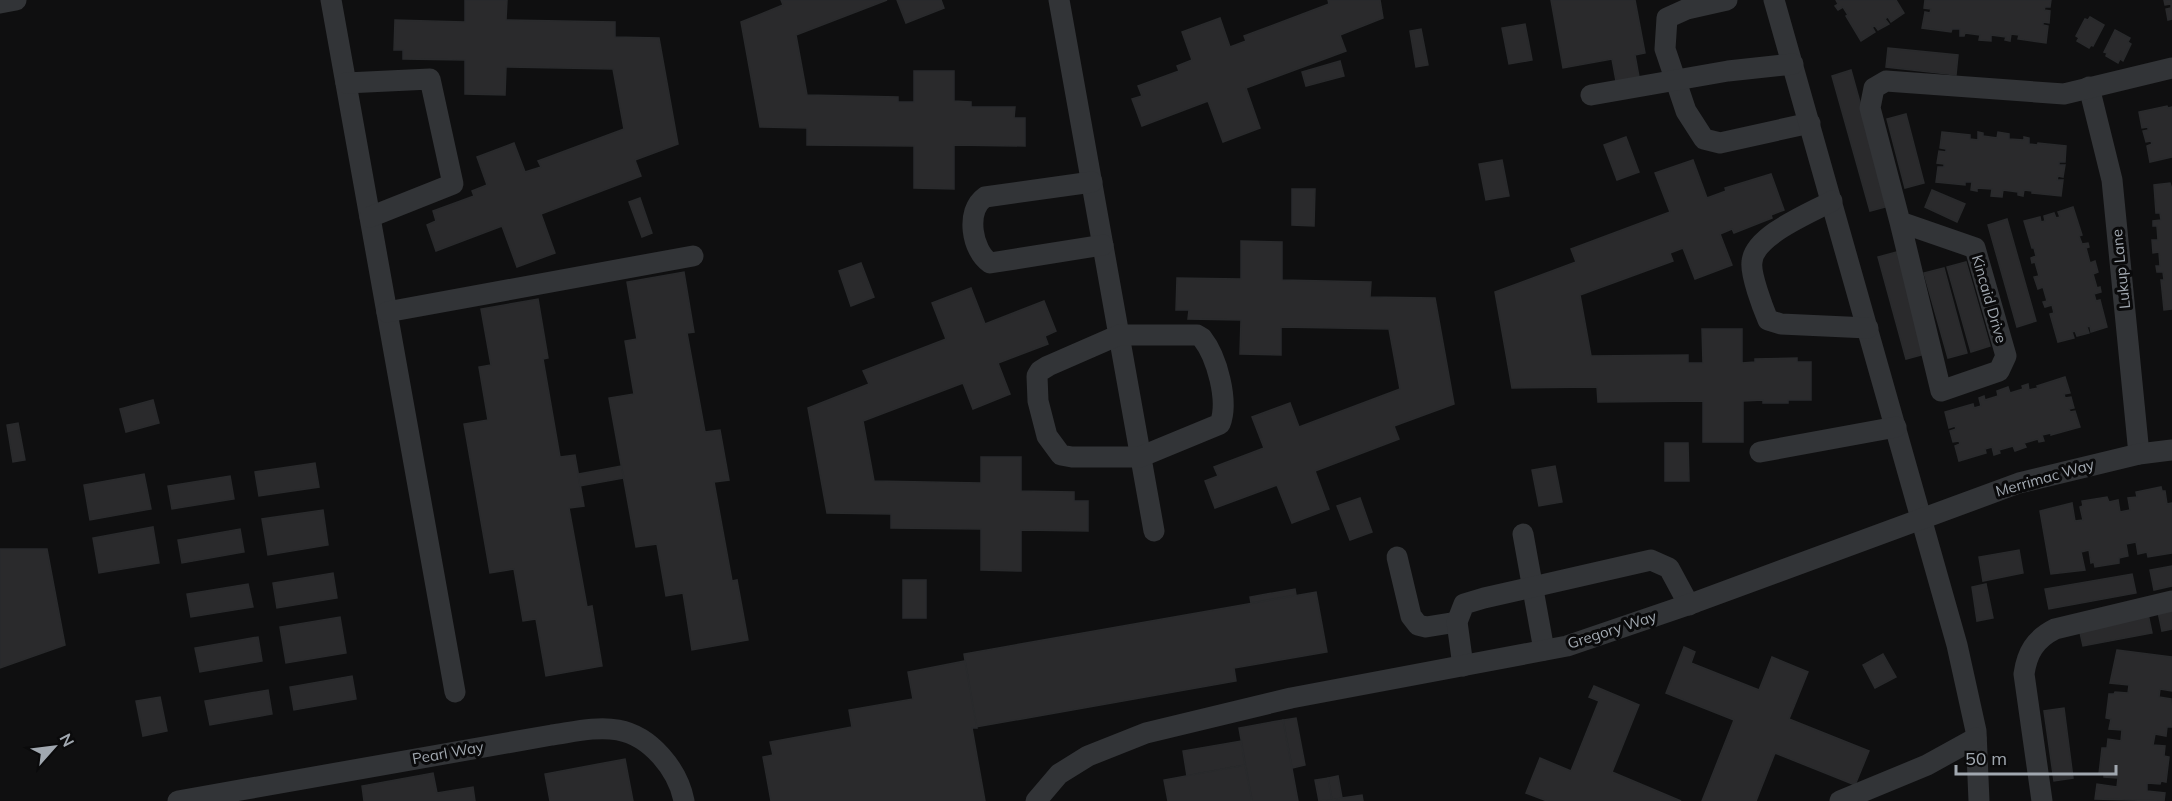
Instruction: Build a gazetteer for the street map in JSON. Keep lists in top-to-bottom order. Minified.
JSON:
{"streets":{"street":["Lukup Lane","Kincaid Drive","Merrimac Way","Gregory Way","Pearl Way"]},"crossings":[["Lukup Lane","Kincaid Drive"],["Lukup Lane","Merrimac Way"],["Merrimac Way","Gregory Way"]],"scale_bar":"50 m","north":"top right"}
